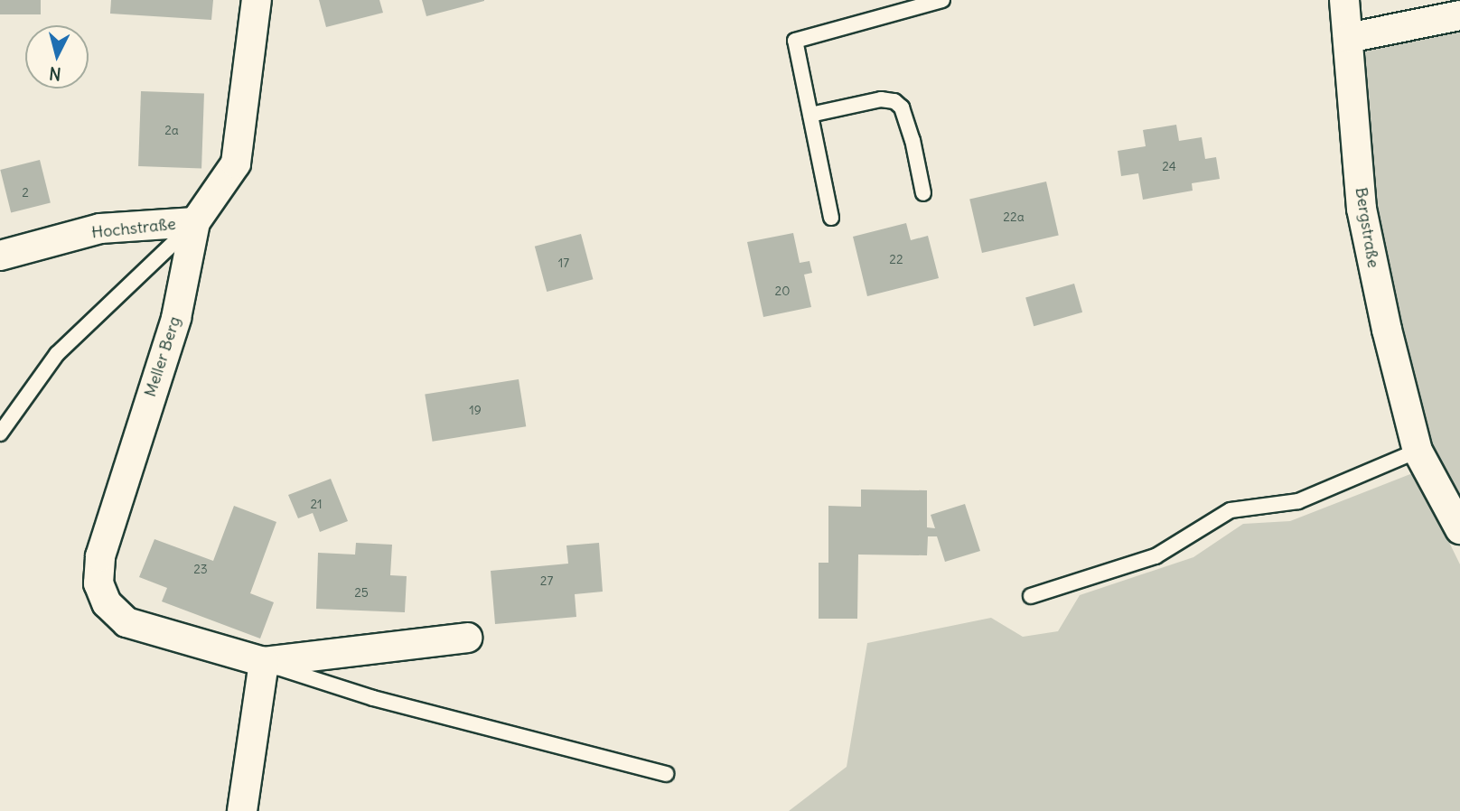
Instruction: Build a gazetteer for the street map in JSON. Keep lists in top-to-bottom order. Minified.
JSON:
{"streets":{"street":["Bergstraße","Hochstraße","Meller Berg"]},"crossings":[["Hochstraße","Meller Berg"]],"house_numbers":["2a","24","2","22a","22","17","20","19","21","23","27","25"],"north":"bottom"}
